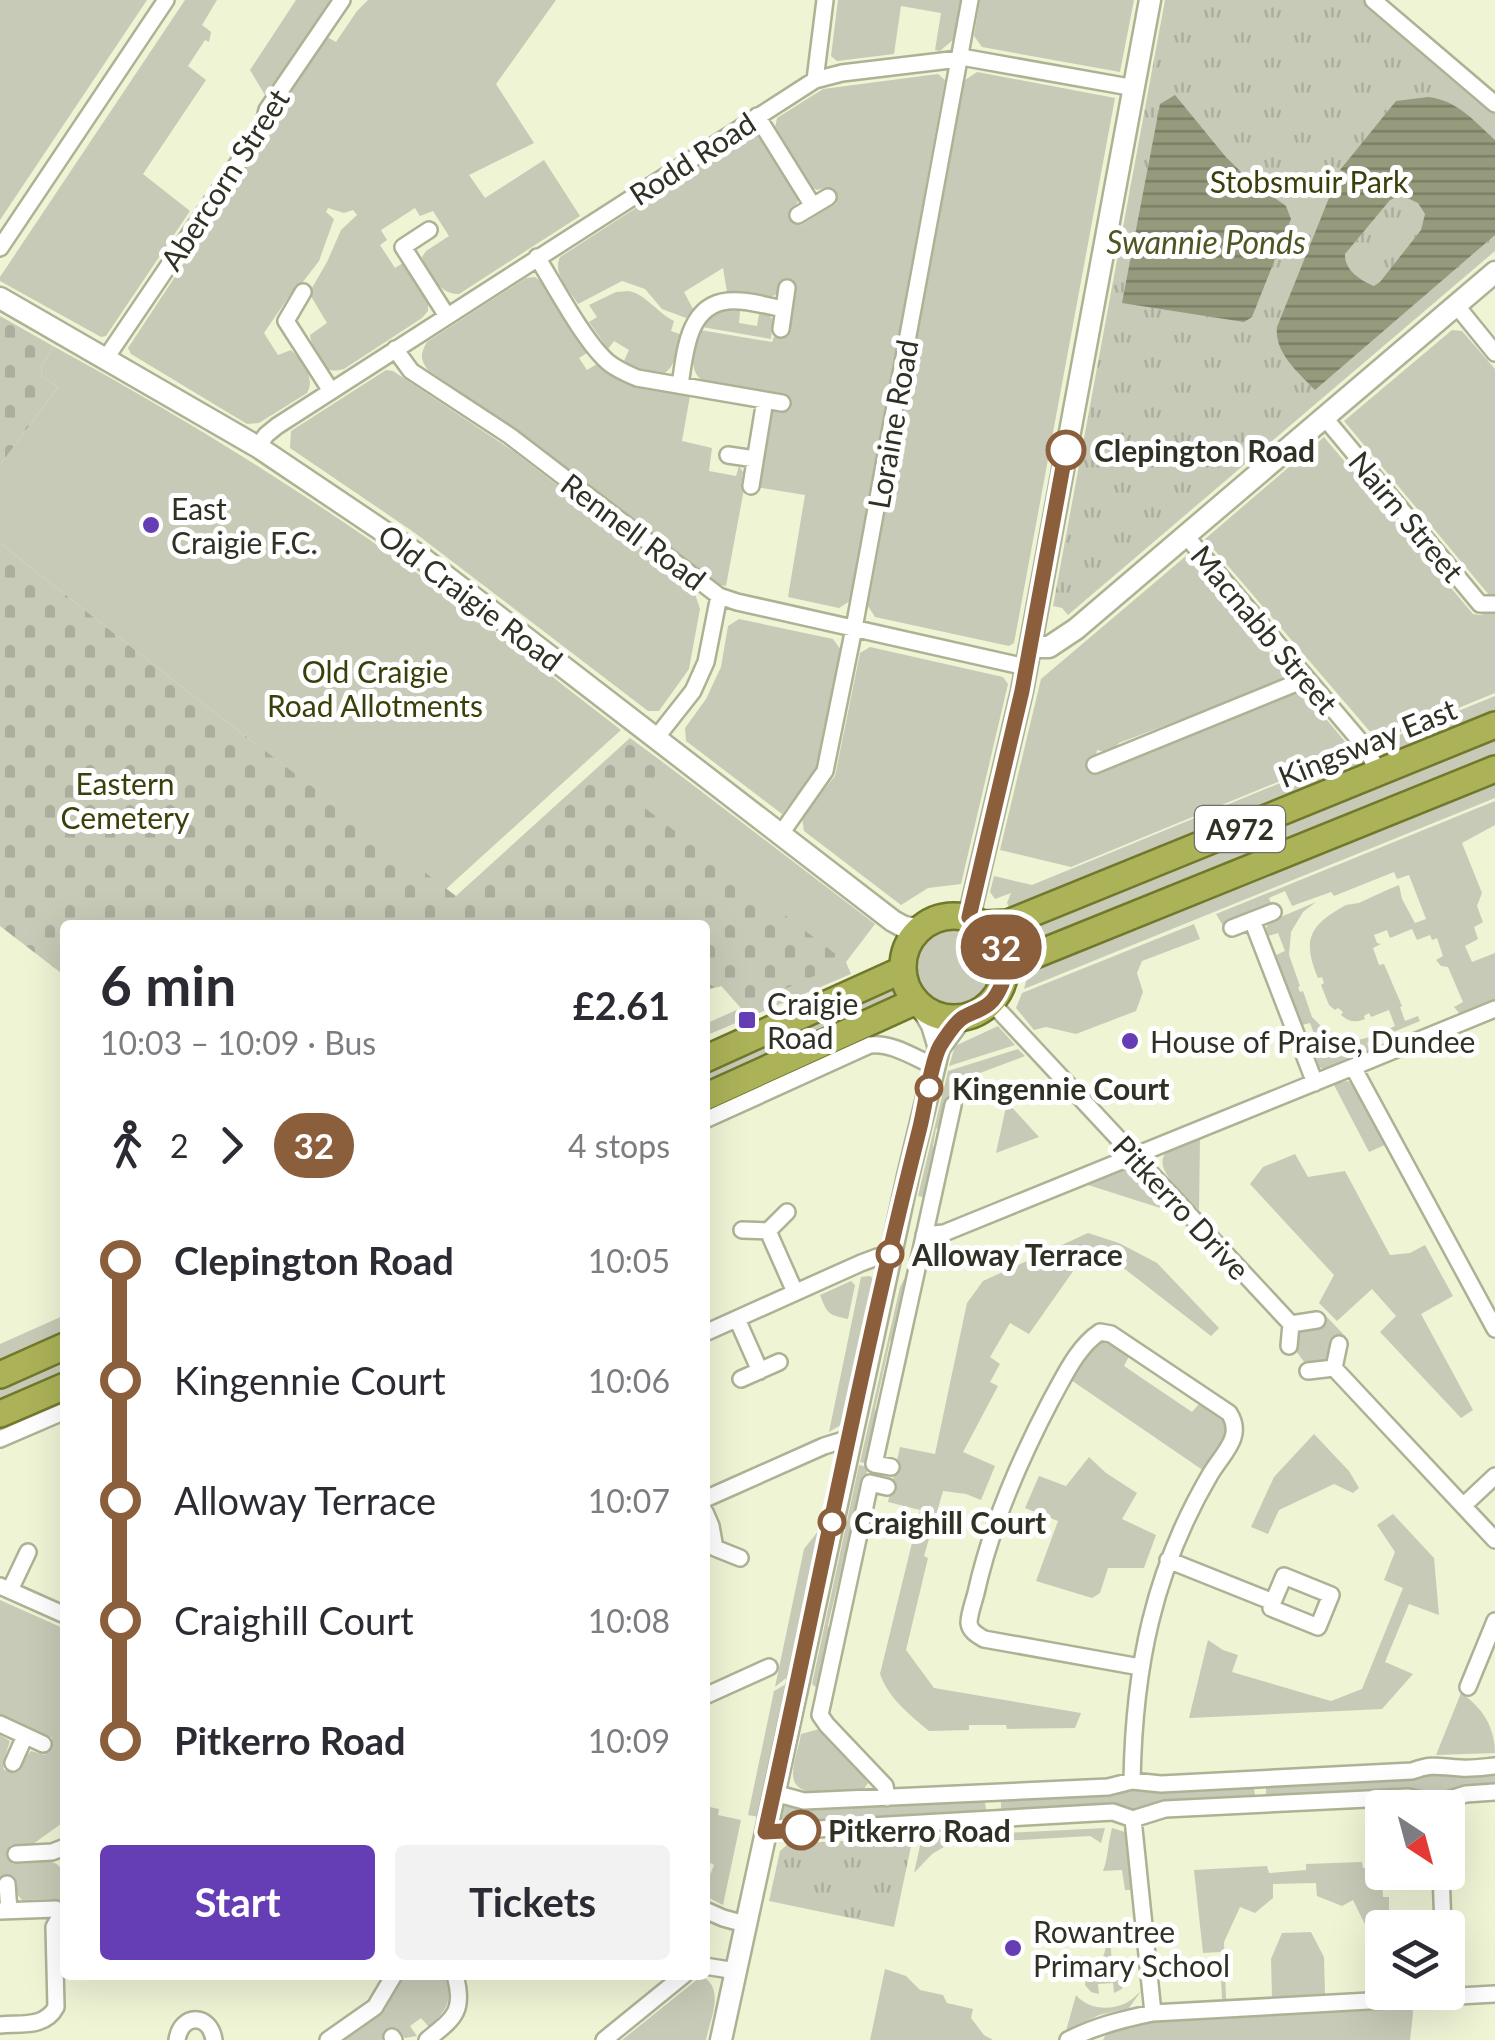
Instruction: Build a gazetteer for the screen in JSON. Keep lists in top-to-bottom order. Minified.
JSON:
{"streets":{"highway":["Kingsway East","A972"],"street":["Rodd Road","Abercorn Street","Loraine Road","Nairn Street","Rennell Road","Old Craigie Road","Macnabb Street","Pitkerro Drive"]},"crossings":[["Rodd Road","Loraine Road"],["Rodd Road","Rennell Road"],["Rodd Road","Old Craigie Road"],["Abercorn Street","Old Craigie Road"],["Loraine Road","Rennell Road"],["Loraine Road","Old Craigie Road"],["Old Craigie Road","Kingsway East"],["Old Craigie Road","A972"],["Old Craigie Road","Pitkerro Drive"],["Macnabb Street","Kingsway East"],["Kingsway East","A972"],["Kingsway East","Pitkerro Drive"],["A972","Pitkerro Drive"]],"water":["Swannie Ponds"],"parks":["Stobsmuir Park","Old Craigie Road Allotments","Eastern Cemetery"],"places":{"other":["Clepington Road","East Craigie F.C.","House of Praise, Dundee","Kingennie Court","Alloway Terrace","Craighill Court","Pitkerro Road","Rowantree Primary School"],"transit":["Craigie Road"]},"lines":["bus line 32"],"north":"bottom right","page":{"on_map":"32","heading":["6 min","10:03 – 10:09 · Bus","£2.61"],"legs":["2","32","4 stops"],"list":[{"name":"Clepington Road","value":"10:05"},{"name":"Kingennie Court","value":"10:06"},{"name":"Alloway Terrace","value":"10:07"},{"name":"Craighill Court","value":"10:08"},{"name":"Pitkerro Road","value":"10:09"}],"buttons":["Start","Tickets"]}}
